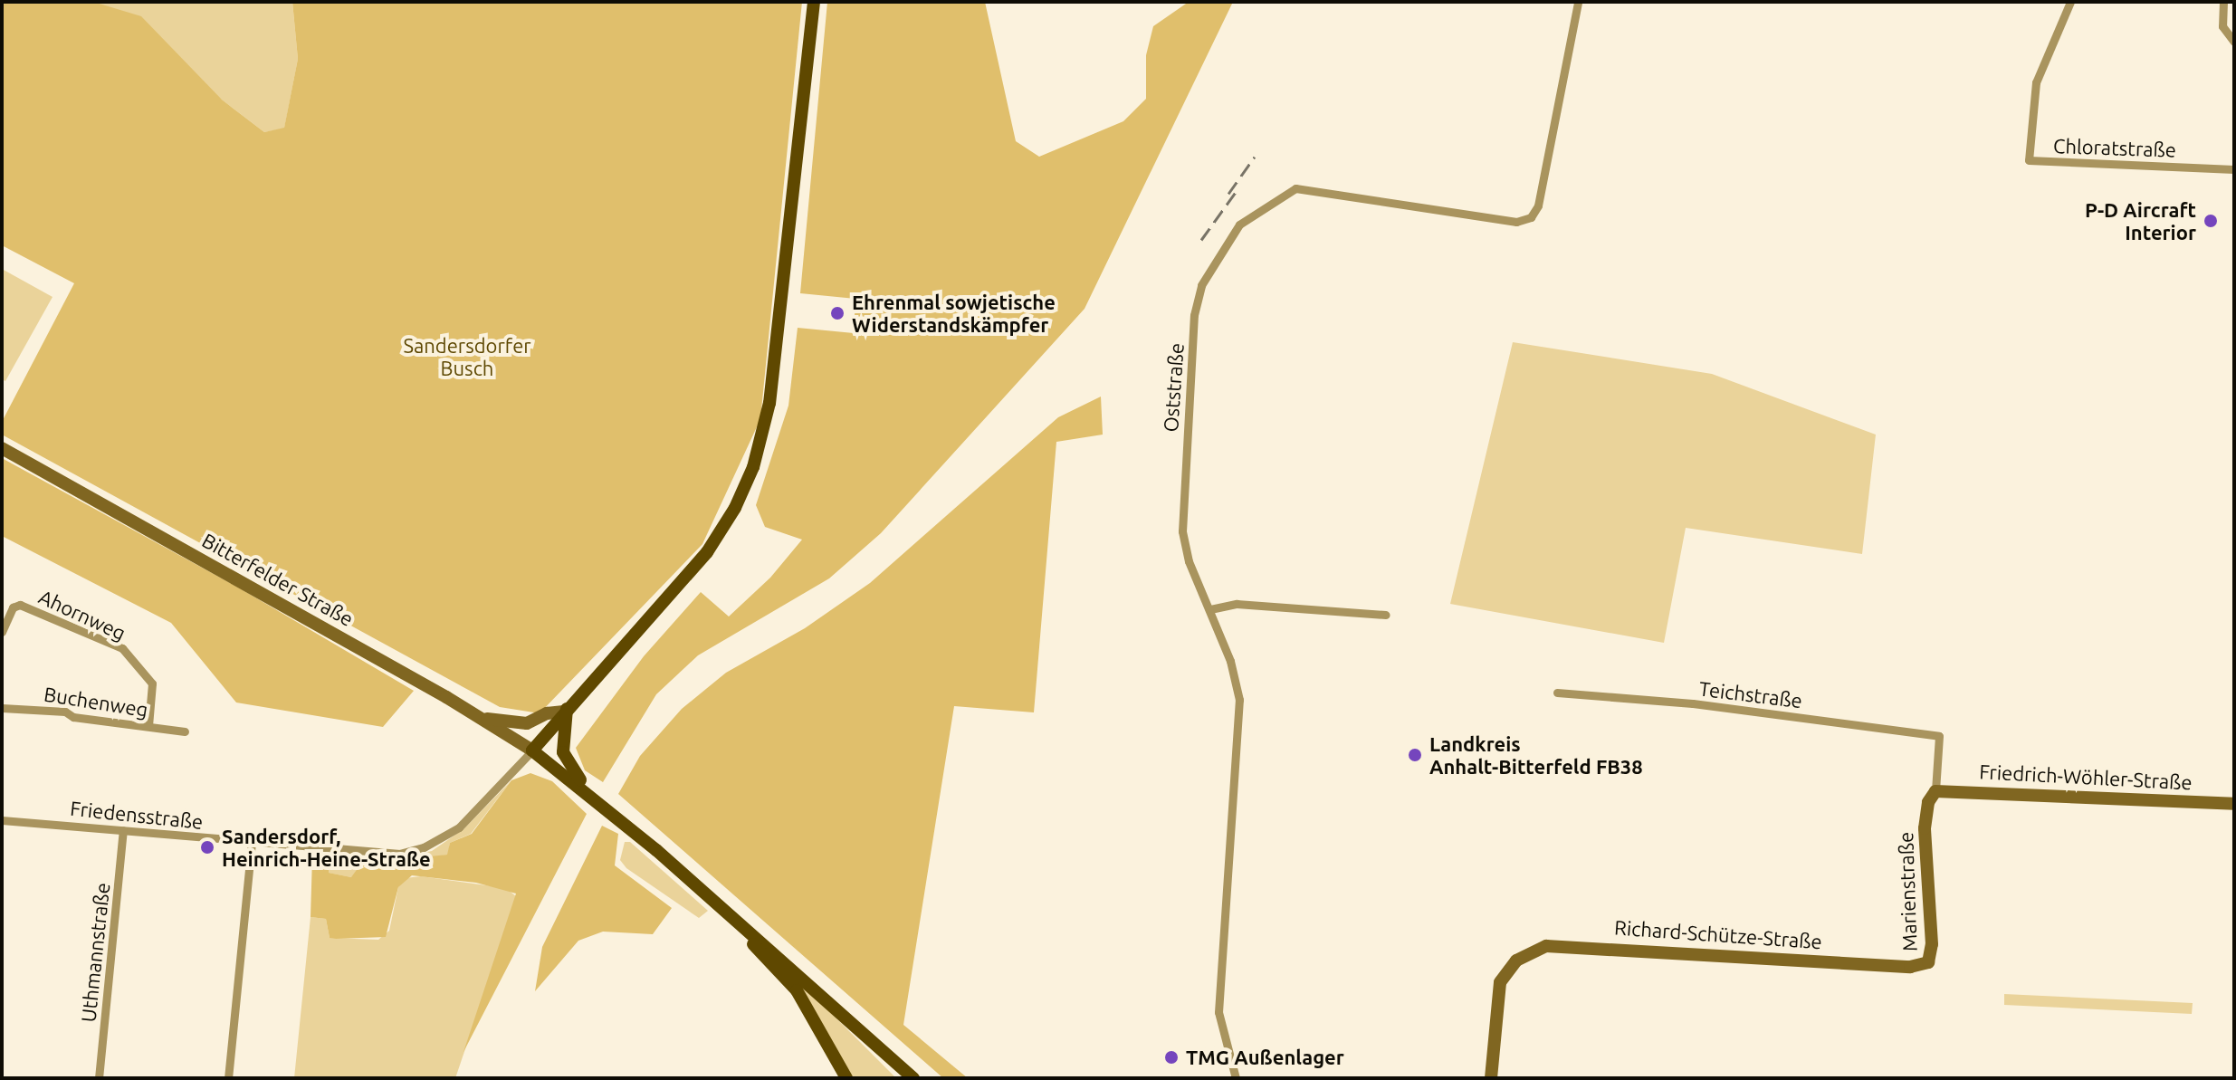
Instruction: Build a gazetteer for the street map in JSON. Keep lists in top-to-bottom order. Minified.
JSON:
{"streets":{"street":["Chloratstraße","Oststraße","Bitterfelder Straße","Ahornweg","Teichstraße","Buchenweg","Friedrich-Wöhler-Straße","Friedensstraße","Marienstraße","Richard-Schütze-Straße","Uthmannstraße"]},"crossings":[["Bitterfelder Straße","Friedensstraße"],["Ahornweg","Buchenweg"],["Teichstraße","Marienstraße"],["Friedrich-Wöhler-Straße","Marienstraße"],["Friedensstraße","Uthmannstraße"],["Marienstraße","Richard-Schütze-Straße"]],"parks":["Sandersdorfer Busch"],"places":["P-D Aircraft Interior","Ehrenmal sowjetische Widerstandskämpfer","Landkreis Anhalt-Bitterfeld FB38","Sandersdorf, Heinrich-Heine-Straße","TMG Außenlager"]}
